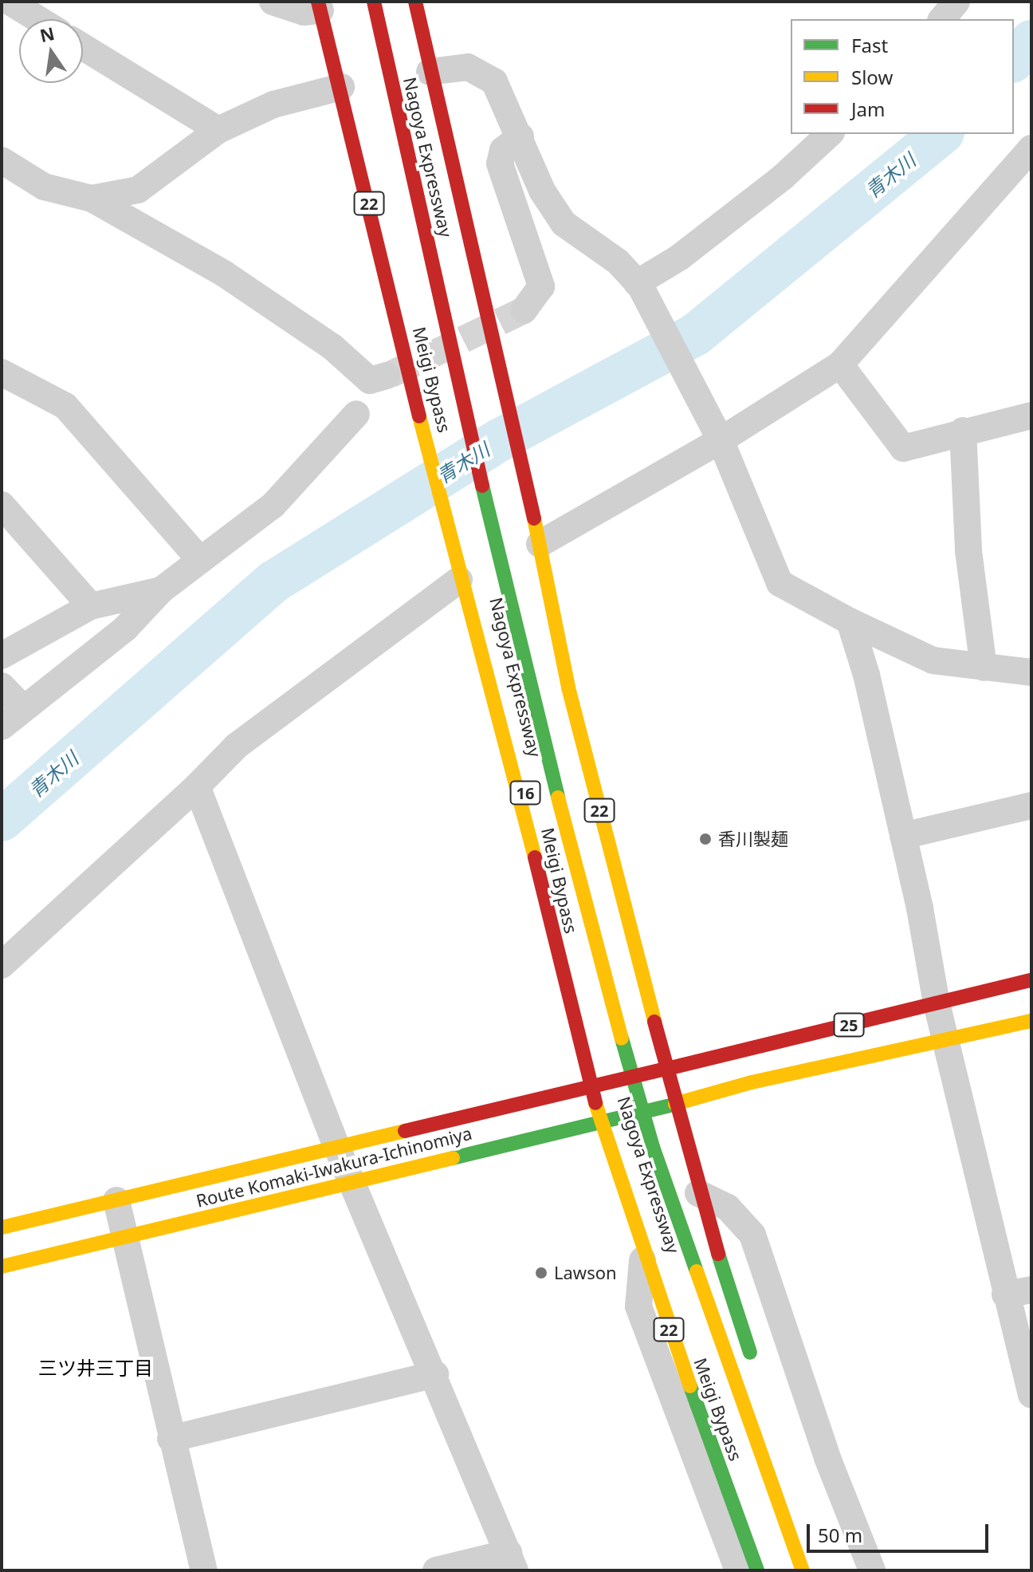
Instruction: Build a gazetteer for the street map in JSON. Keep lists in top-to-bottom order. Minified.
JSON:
{"streets":{"main road":["Nagoya Expressway","22","Meigi Bypass","16","25","Route Komaki-Iwakura-Ichinomiya"]},"crossings":[["Nagoya Expressway","Meigi Bypass"],["22","25"],["22","Route Komaki-Iwakura-Ichinomiya"],["Meigi Bypass","Route Komaki-Iwakura-Ichinomiya"],["25","Route Komaki-Iwakura-Ichinomiya"]],"districts":["三ツ井三丁目"],"water":["青木川"],"places":["香川製麺","Lawson"],"legend":["Fast","Slow","Jam"],"scale_bar":"50 m","north":"top"}
